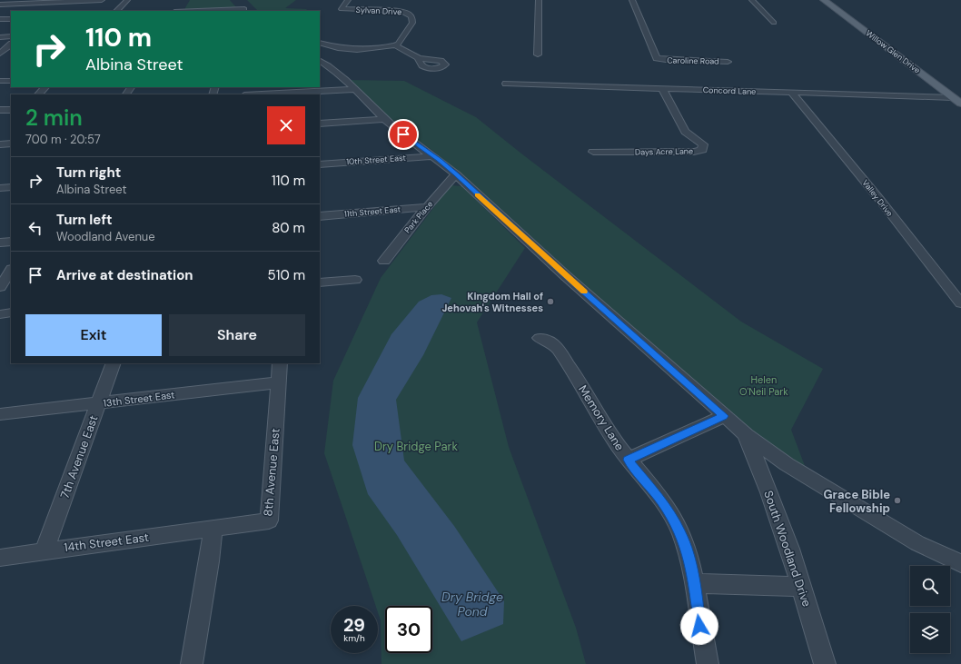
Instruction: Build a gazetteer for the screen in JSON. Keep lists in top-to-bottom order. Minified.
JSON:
{"streets":{"main road":["Willow Glen Drive"],"street":["Sylvan Drive","Caroline Road","Concord Lane","Days Acre Lane","10th Street East","Valley Drive","11th Street East","Park Place","13th Street East","Memory Lane","7th Avenue East","8th Avenue East","14th Street East","South Woodland Drive"]},"crossings":[["Willow Glen Drive","Concord Lane"],["Concord Lane","Days Acre Lane"],["Concord Lane","Valley Drive"],["11th Street East","Park Place"],["13th Street East","7th Avenue East"],["13th Street East","8th Avenue East"],["7th Avenue East","14th Street East"],["8th Avenue East","14th Street East"]],"water":["Dry Bridge Pond"],"parks":["Helen O'Neil Park","Dry Bridge Park"],"places":["Kingdom Hall of Jehovah's Witnesses","Grace Bible Fellowship"],"page":{"turn":["110 m","Albina Street"],"heading":["2 min","700 m · 20:57"],"list":[{"name":"Turn right","note":"Albina Street","value":"110 m"},{"name":"Turn left","note":"Woodland Avenue","value":"80 m"},{"name":"Arrive at destination","value":"510 m"}],"buttons":["Exit","Share"],"speed":"29 km/h","limit":"30"}}
